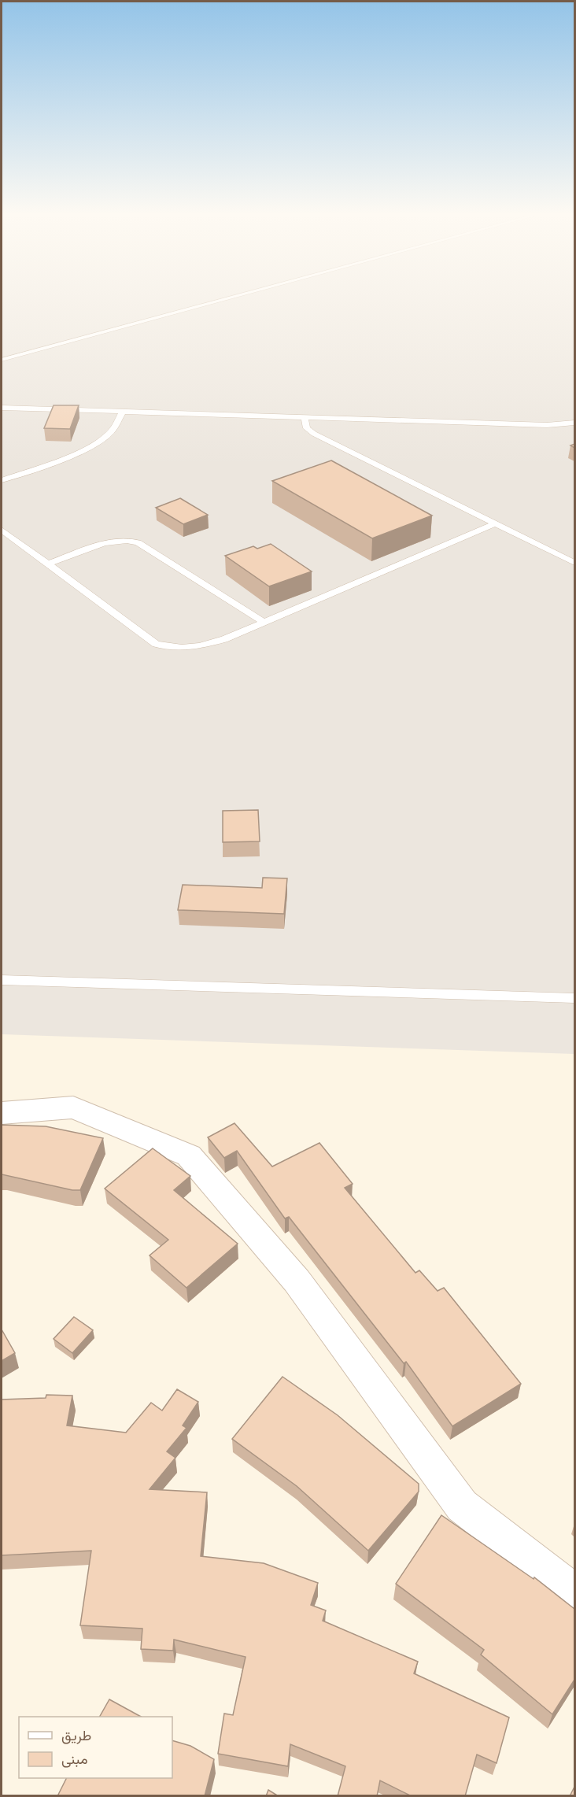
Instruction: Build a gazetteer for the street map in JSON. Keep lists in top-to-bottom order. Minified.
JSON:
{"legend":["طريق","مبنى"]}
